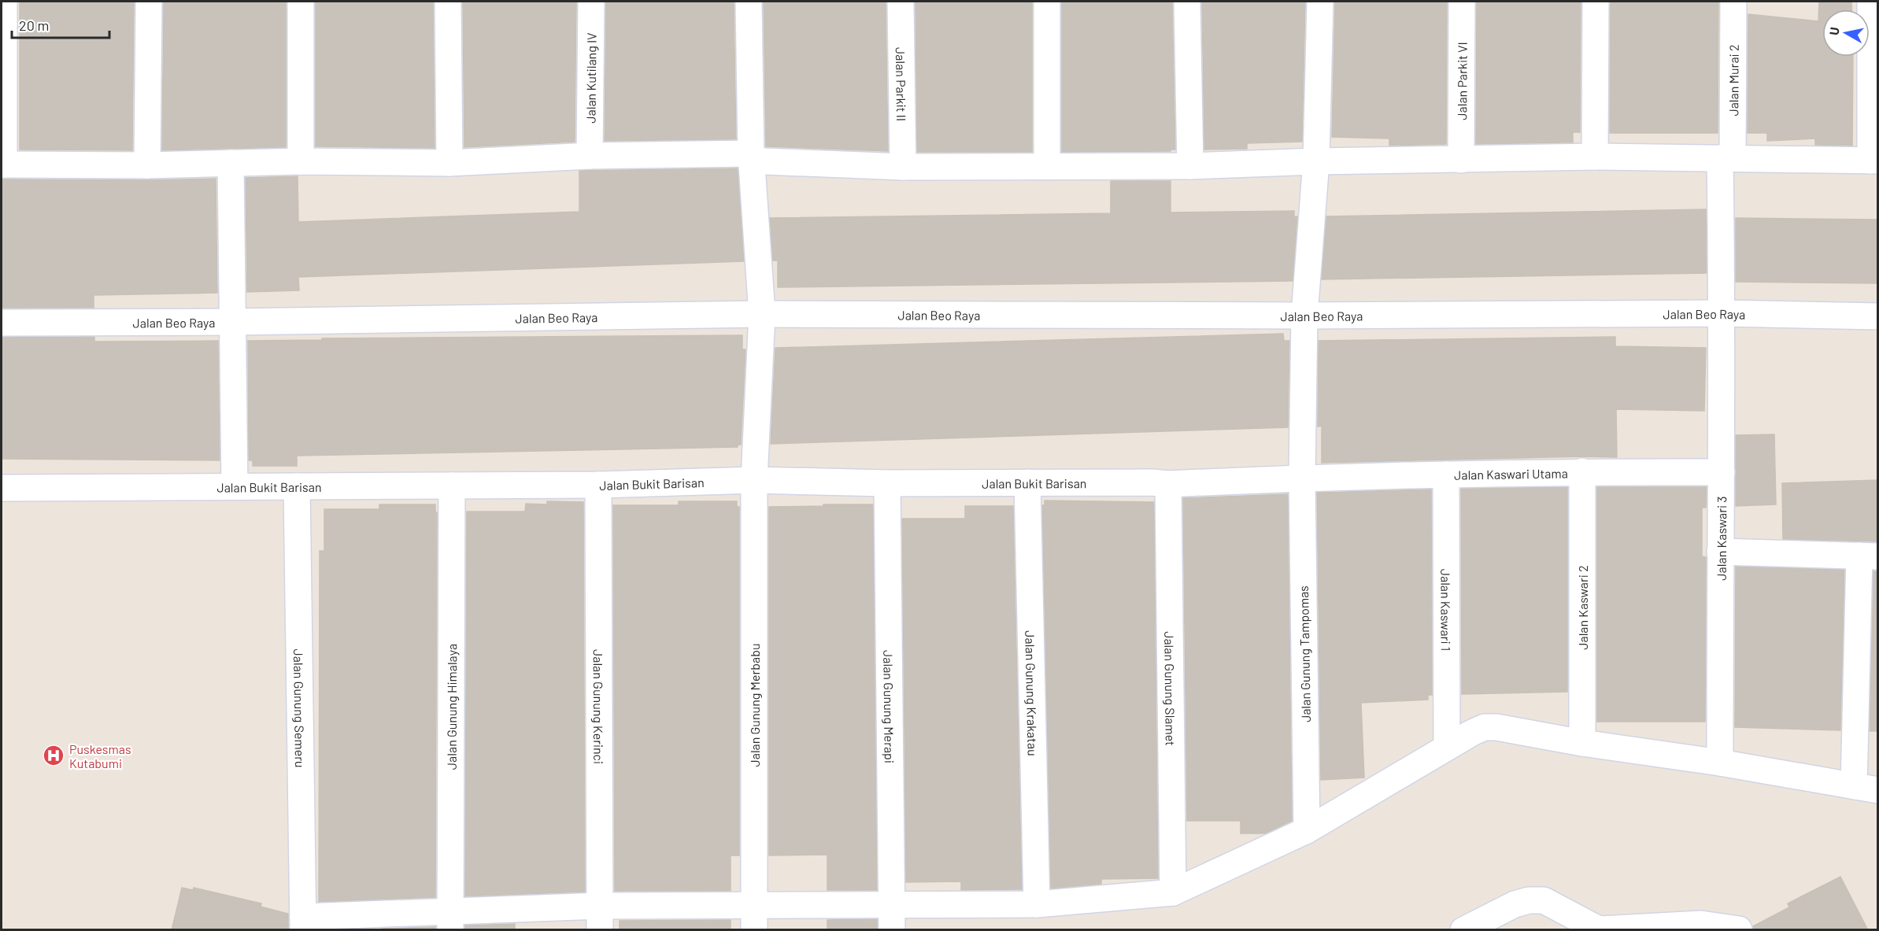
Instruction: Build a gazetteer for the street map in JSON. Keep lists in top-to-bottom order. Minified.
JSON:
{"streets":{"street":["Jalan Kutilang IV","Jalan Murai 2","Jalan Parkit VI","Jalan Parkit II","Jalan Beo Raya","Jalan Kaswari Utama","Jalan Bukit Barisan","Jalan Kaswari 3","Jalan Kaswari 2","Jalan Kaswari 1","Jalan Gunung Tampomas","Jalan Gunung Slamet","Jalan Gunung Krakatau","Jalan Gunung Merbabu","Jalan Gunung Merapi","Jalan Gunung Himalaya","Jalan Gunung Kerinci","Jalan Gunung Semeru"]},"crossings":[["Jalan Murai 2","Jalan Beo Raya"],["Jalan Murai 2","Jalan Kaswari 3"],["Jalan Beo Raya","Jalan Kaswari 3"],["Jalan Beo Raya","Jalan Gunung Tampomas"],["Jalan Beo Raya","Jalan Gunung Merbabu"],["Jalan Kaswari Utama","Jalan Bukit Barisan"],["Jalan Kaswari Utama","Jalan Kaswari 3"],["Jalan Kaswari Utama","Jalan Kaswari 2"],["Jalan Kaswari Utama","Jalan Kaswari 1"],["Jalan Kaswari Utama","Jalan Gunung Tampomas"],["Jalan Bukit Barisan","Jalan Gunung Tampomas"],["Jalan Bukit Barisan","Jalan Gunung Slamet"],["Jalan Bukit Barisan","Jalan Gunung Krakatau"],["Jalan Bukit Barisan","Jalan Gunung Merbabu"],["Jalan Bukit Barisan","Jalan Gunung Merapi"],["Jalan Bukit Barisan","Jalan Gunung Himalaya"],["Jalan Bukit Barisan","Jalan Gunung Kerinci"],["Jalan Bukit Barisan","Jalan Gunung Semeru"]],"places":{"hospital":["Puskesmas Kutabumi"]},"scale_bar":"20 m","north":"left"}
